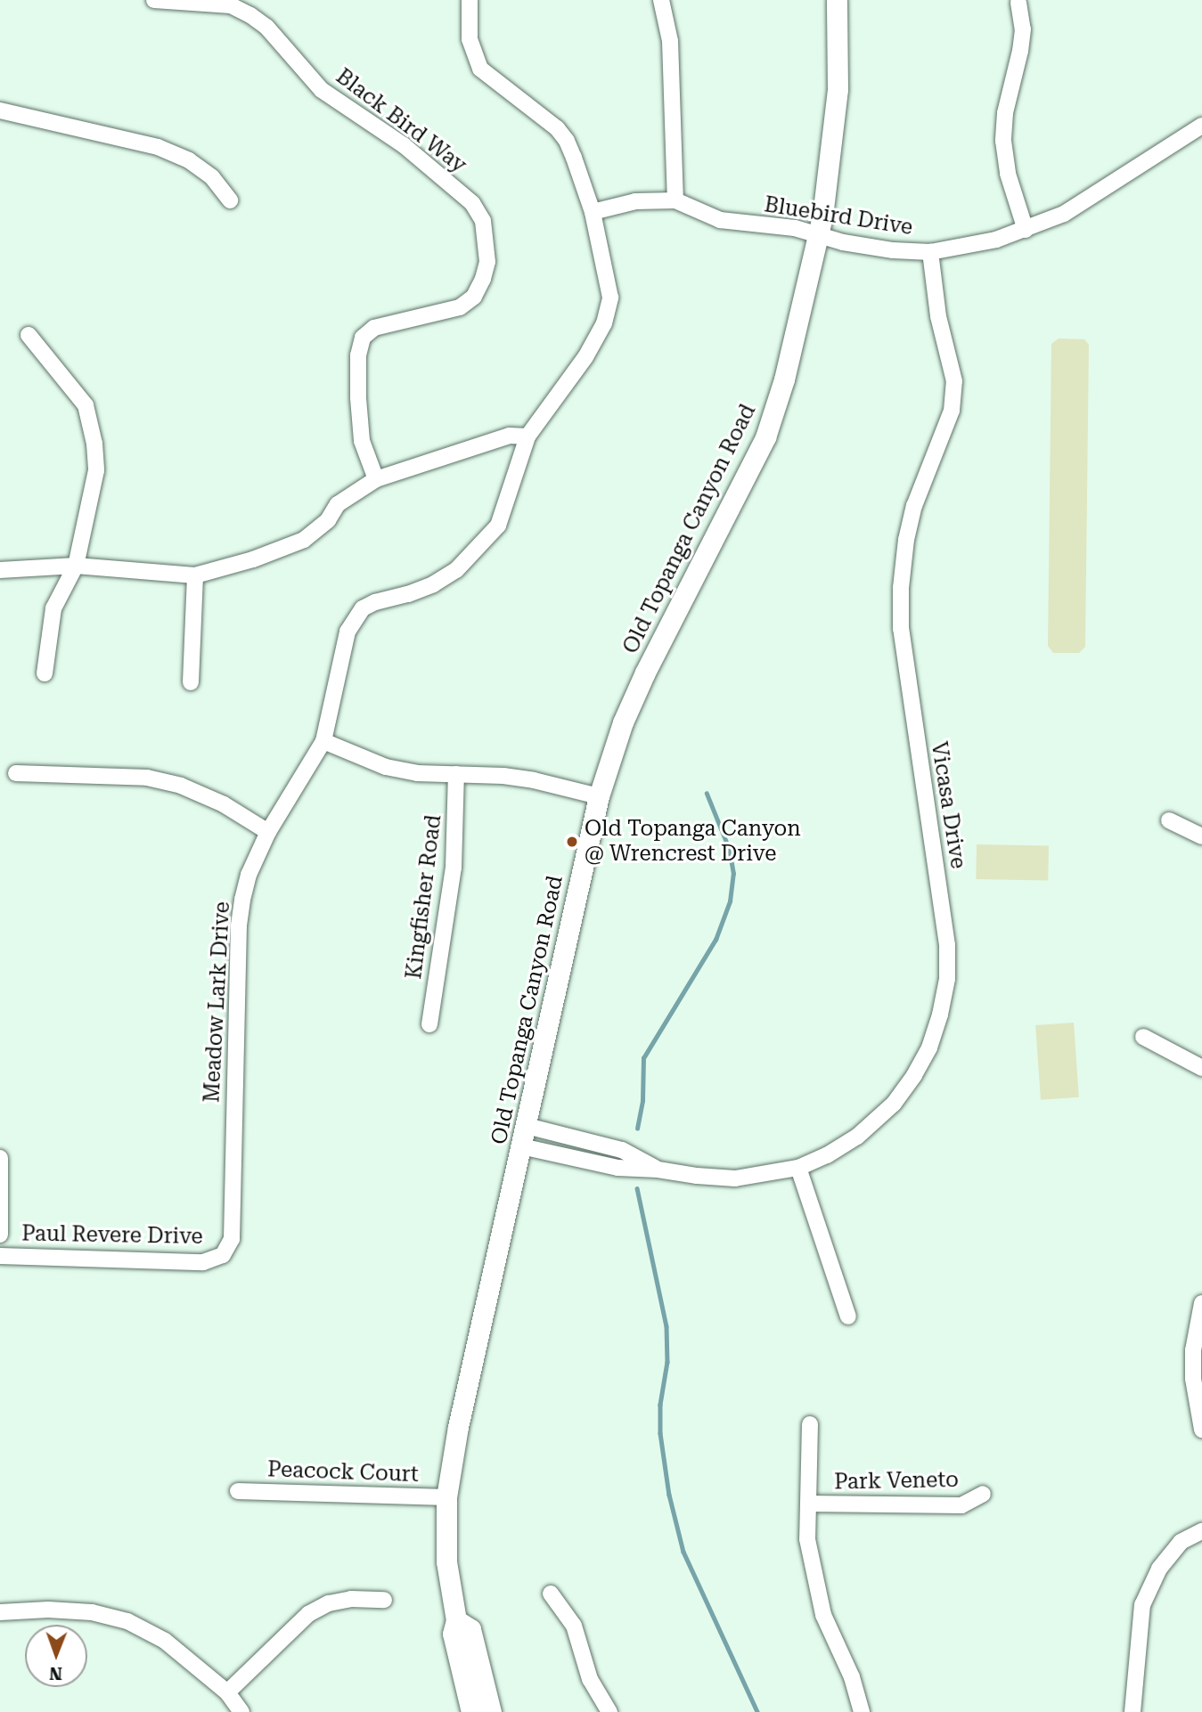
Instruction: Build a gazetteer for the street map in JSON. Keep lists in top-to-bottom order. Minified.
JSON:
{"streets":{"street":["Black Bird Way","Bluebird Drive","Old Topanga Canyon Road","Vicasa Drive","Kingfisher Road","Meadow Lark Drive","Paul Revere Drive","Peacock Court","Park Veneto"]},"crossings":[["Bluebird Drive","Old Topanga Canyon Road"],["Bluebird Drive","Vicasa Drive"],["Bluebird Drive","Meadow Lark Drive"],["Old Topanga Canyon Road","Vicasa Drive"],["Old Topanga Canyon Road","Peacock Court"],["Meadow Lark Drive","Paul Revere Drive"]],"places":["Old Topanga Canyon @ Wrencrest Drive"],"north":"bottom"}
